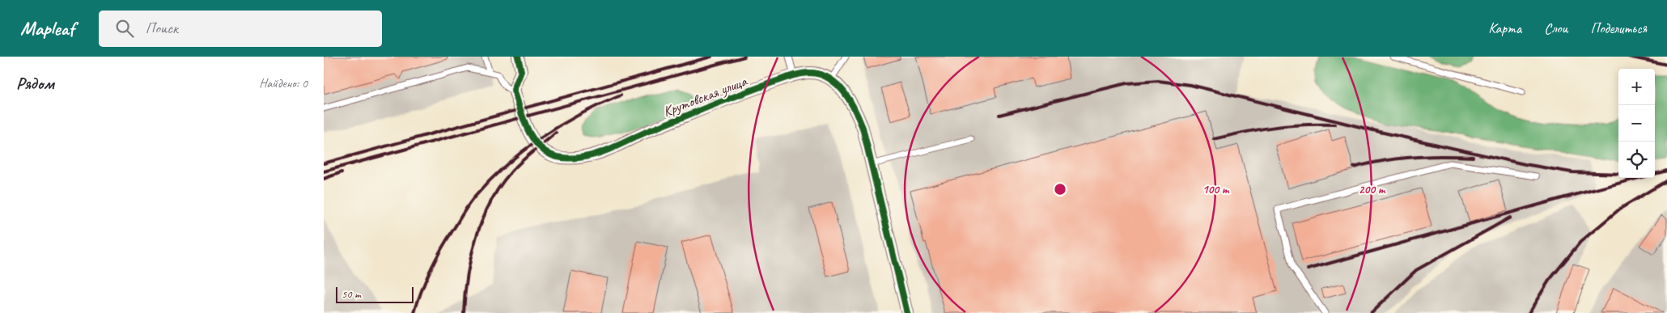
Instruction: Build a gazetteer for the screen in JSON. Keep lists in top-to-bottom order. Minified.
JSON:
{"streets":{"street":["Крутовская улица"]},"scale_bar":"50 m","page":{"header":"Mapleaf","search":"Поиск","nav":["Карта","Слои","Поделиться"],"heading":["Рядом","Найдено: 0"],"map_buttons":["+","−"],"scale":"50 m"},"rings":["100 m","200 m"]}
